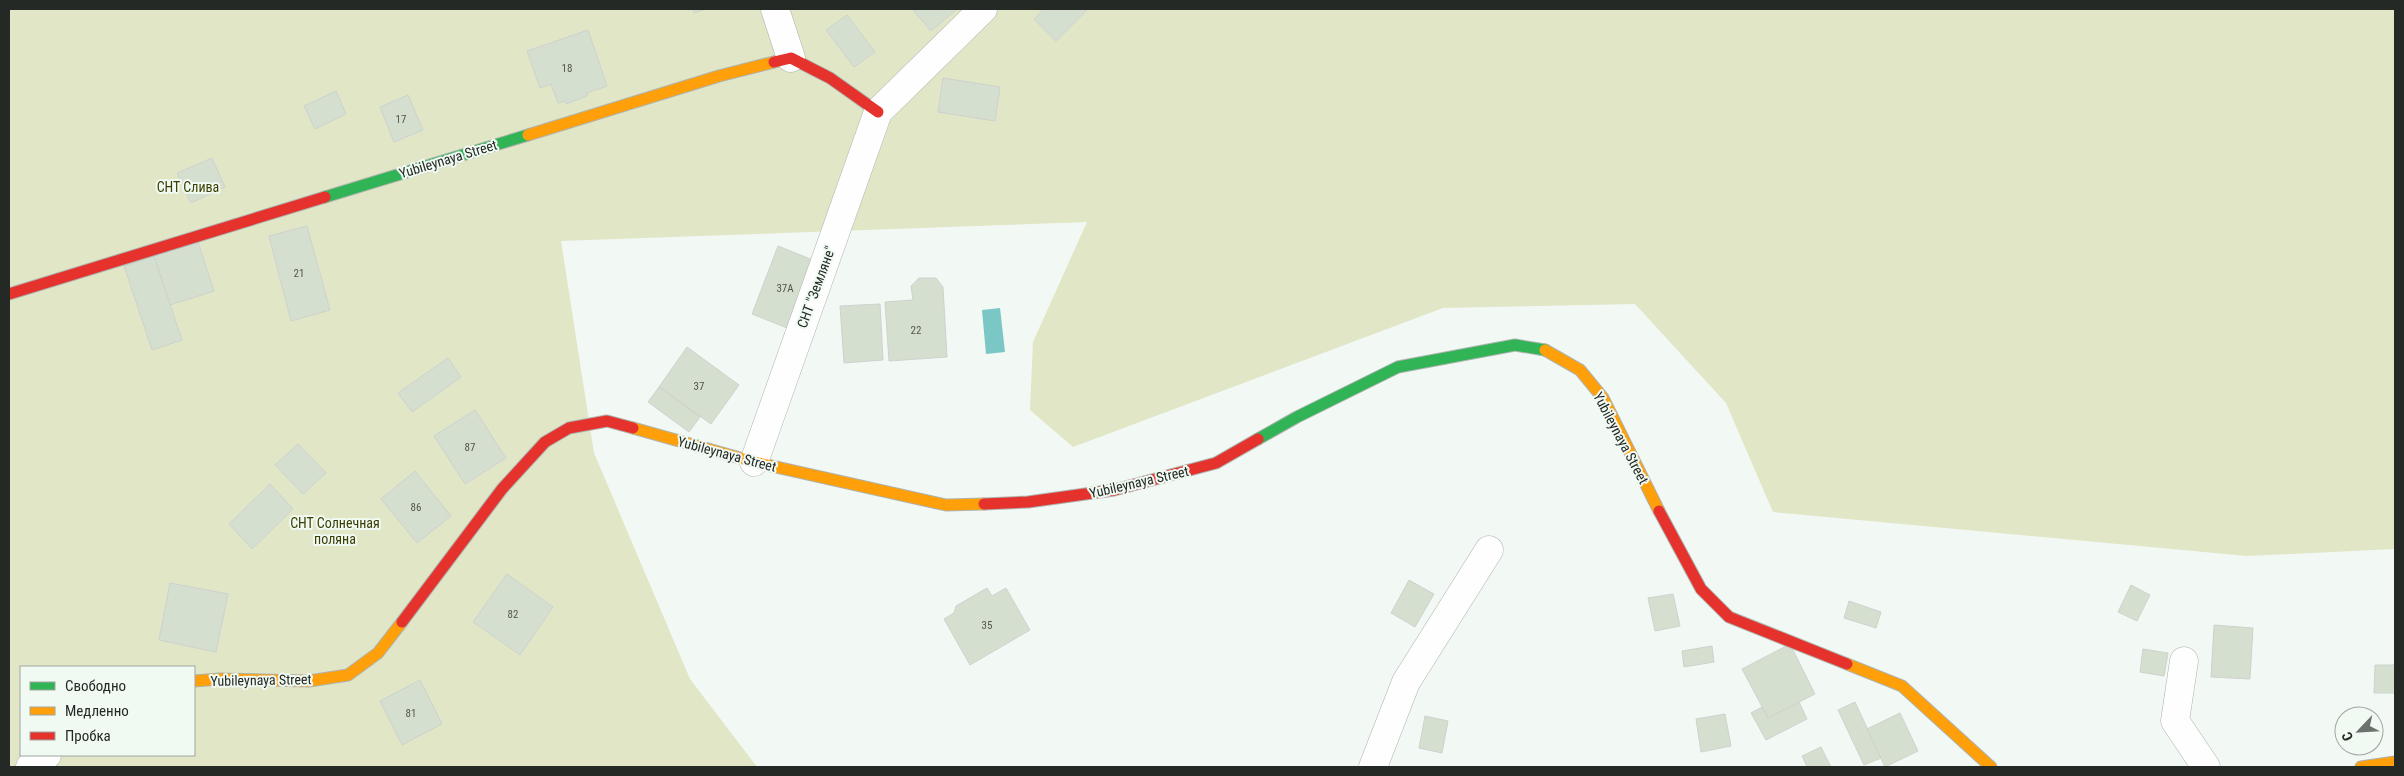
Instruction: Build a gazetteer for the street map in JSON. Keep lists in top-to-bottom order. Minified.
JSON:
{"streets":{"street":["Yubileynaya Street","СНТ \"Земляне\""]},"crossings":[["Yubileynaya Street","СНТ \"Земляне\""]],"parks":["СНТ Слива","СНТ Солнечная поляна"],"house_numbers":["18","17","21","37А","22","37","87","86","82","35","81"],"legend":["Свободно","Медленно","Пробка"],"north":"bottom left"}
